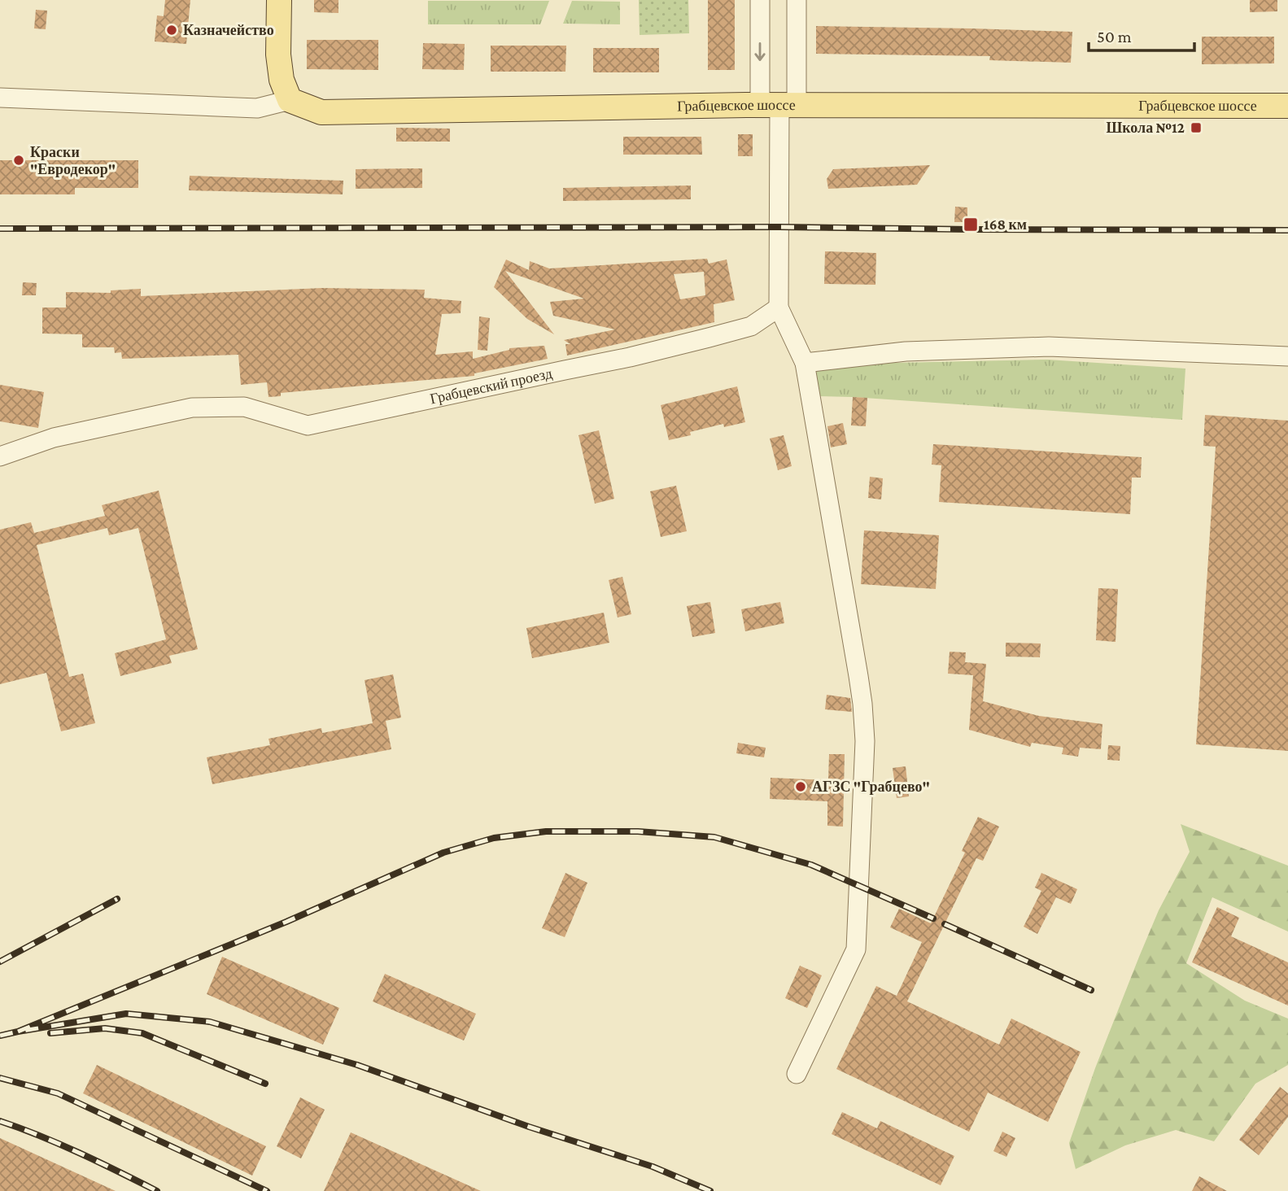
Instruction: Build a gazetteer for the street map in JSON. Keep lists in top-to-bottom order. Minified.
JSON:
{"streets":{"main road":["Грабцевское шоссе"],"street":["Грабцевский проезд"]},"places":{"other":["Казначейство","Краски \"Евродекор\"","АГЗС \"Грабцево\""],"transit":["Школа №12","168 км"]},"scale_bar":"50 m"}
